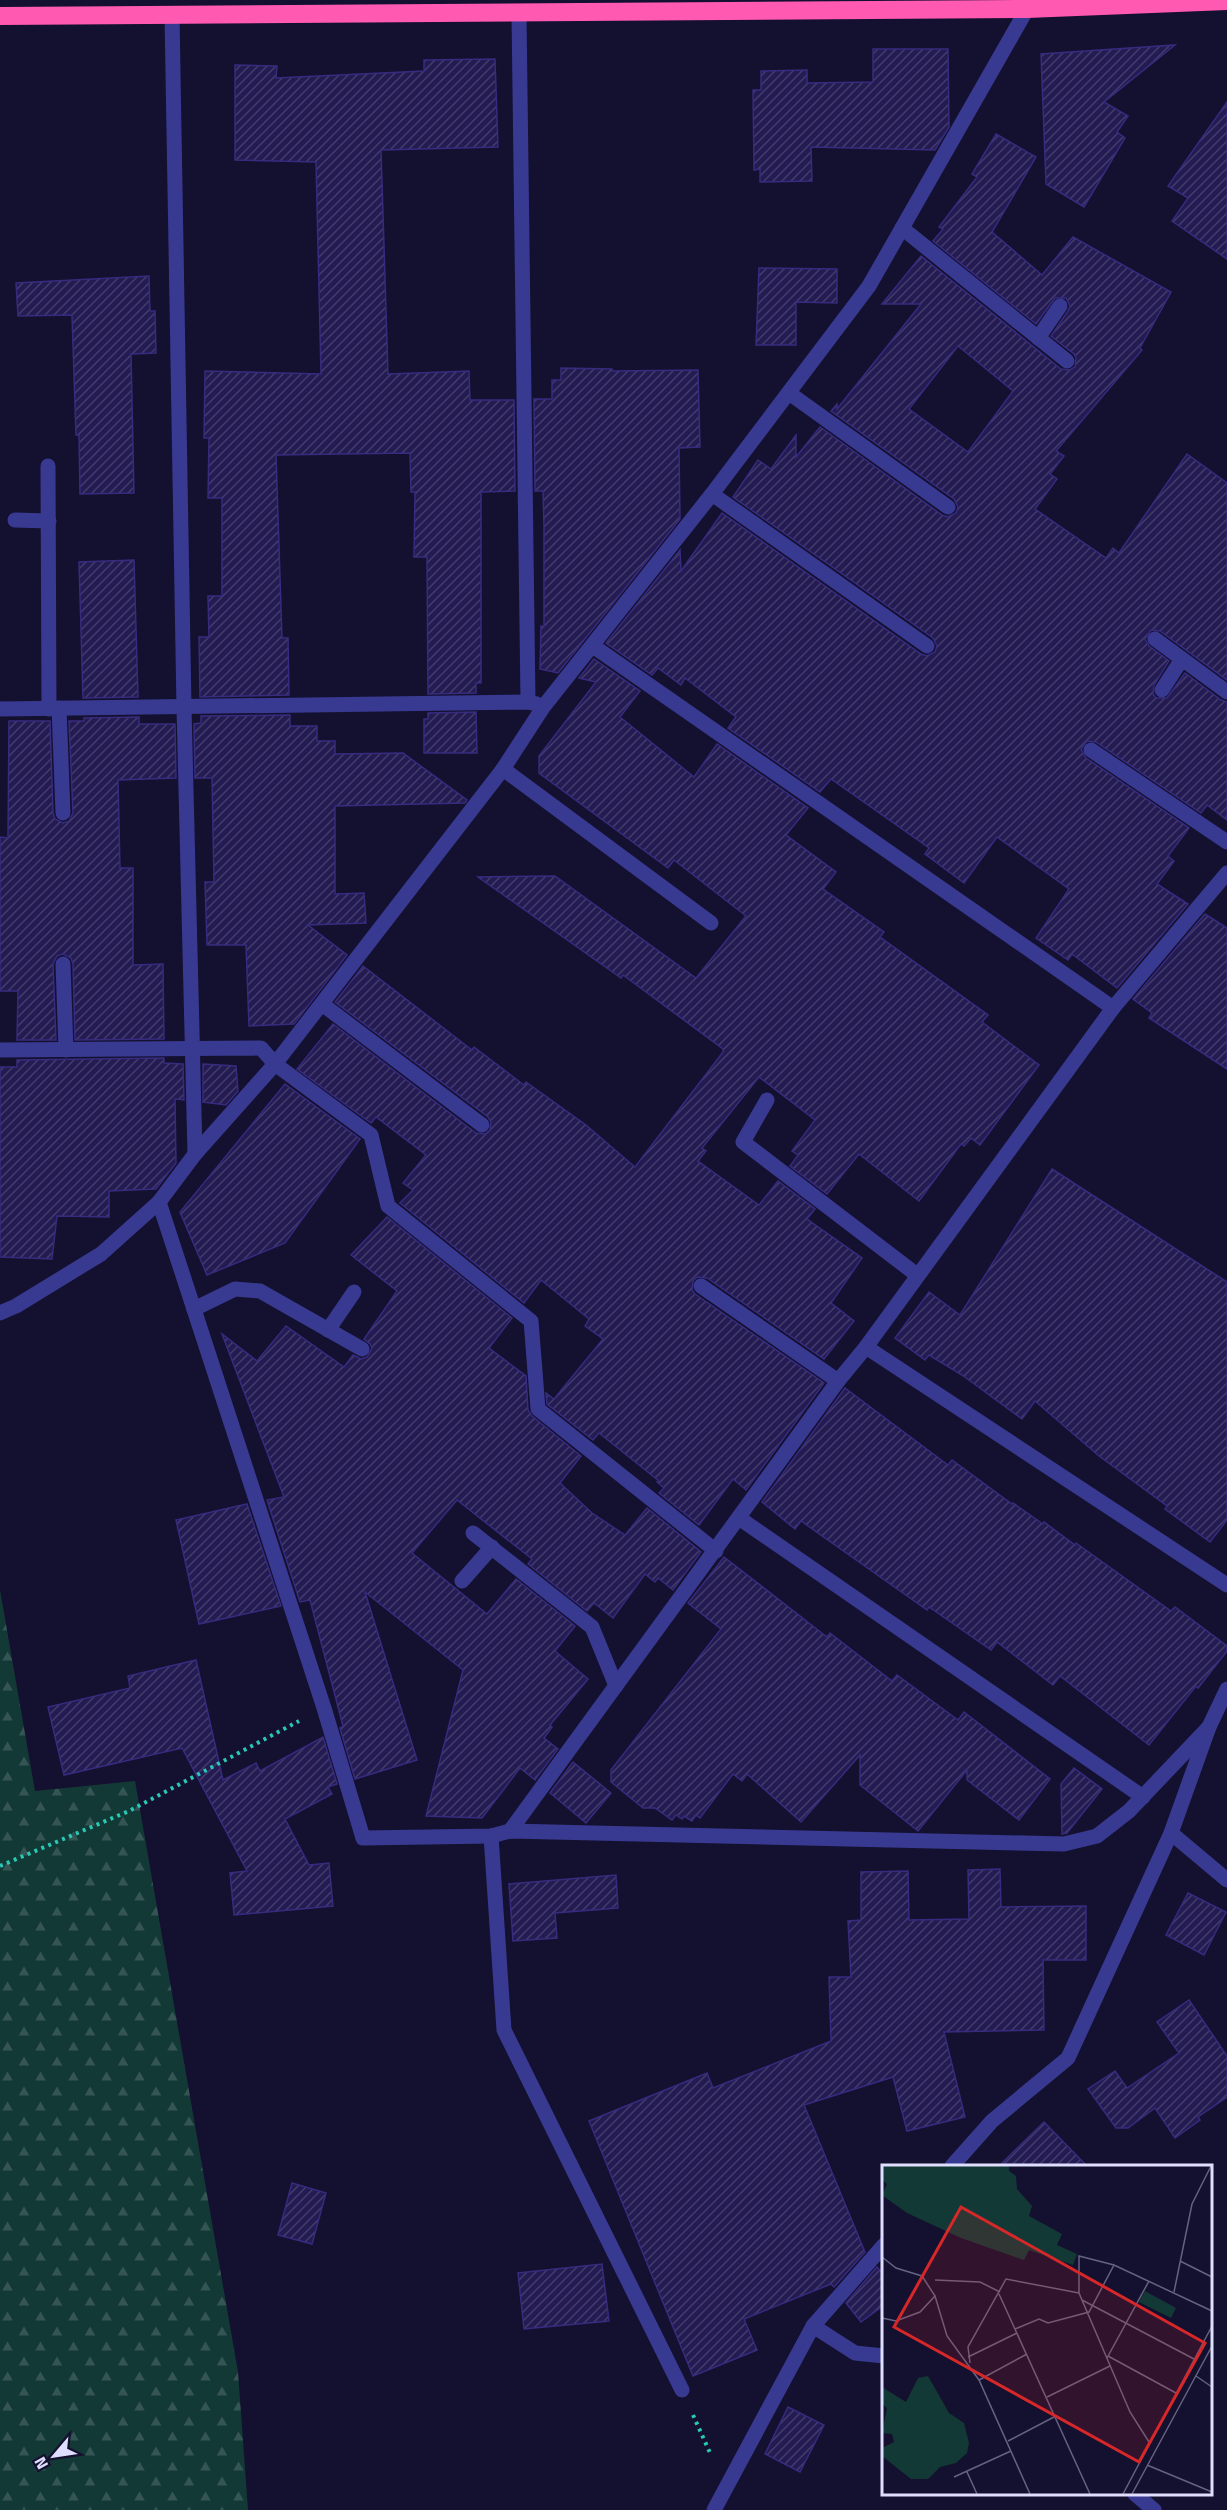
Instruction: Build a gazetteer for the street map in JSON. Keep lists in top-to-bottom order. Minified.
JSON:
{"north":"bottom left"}
